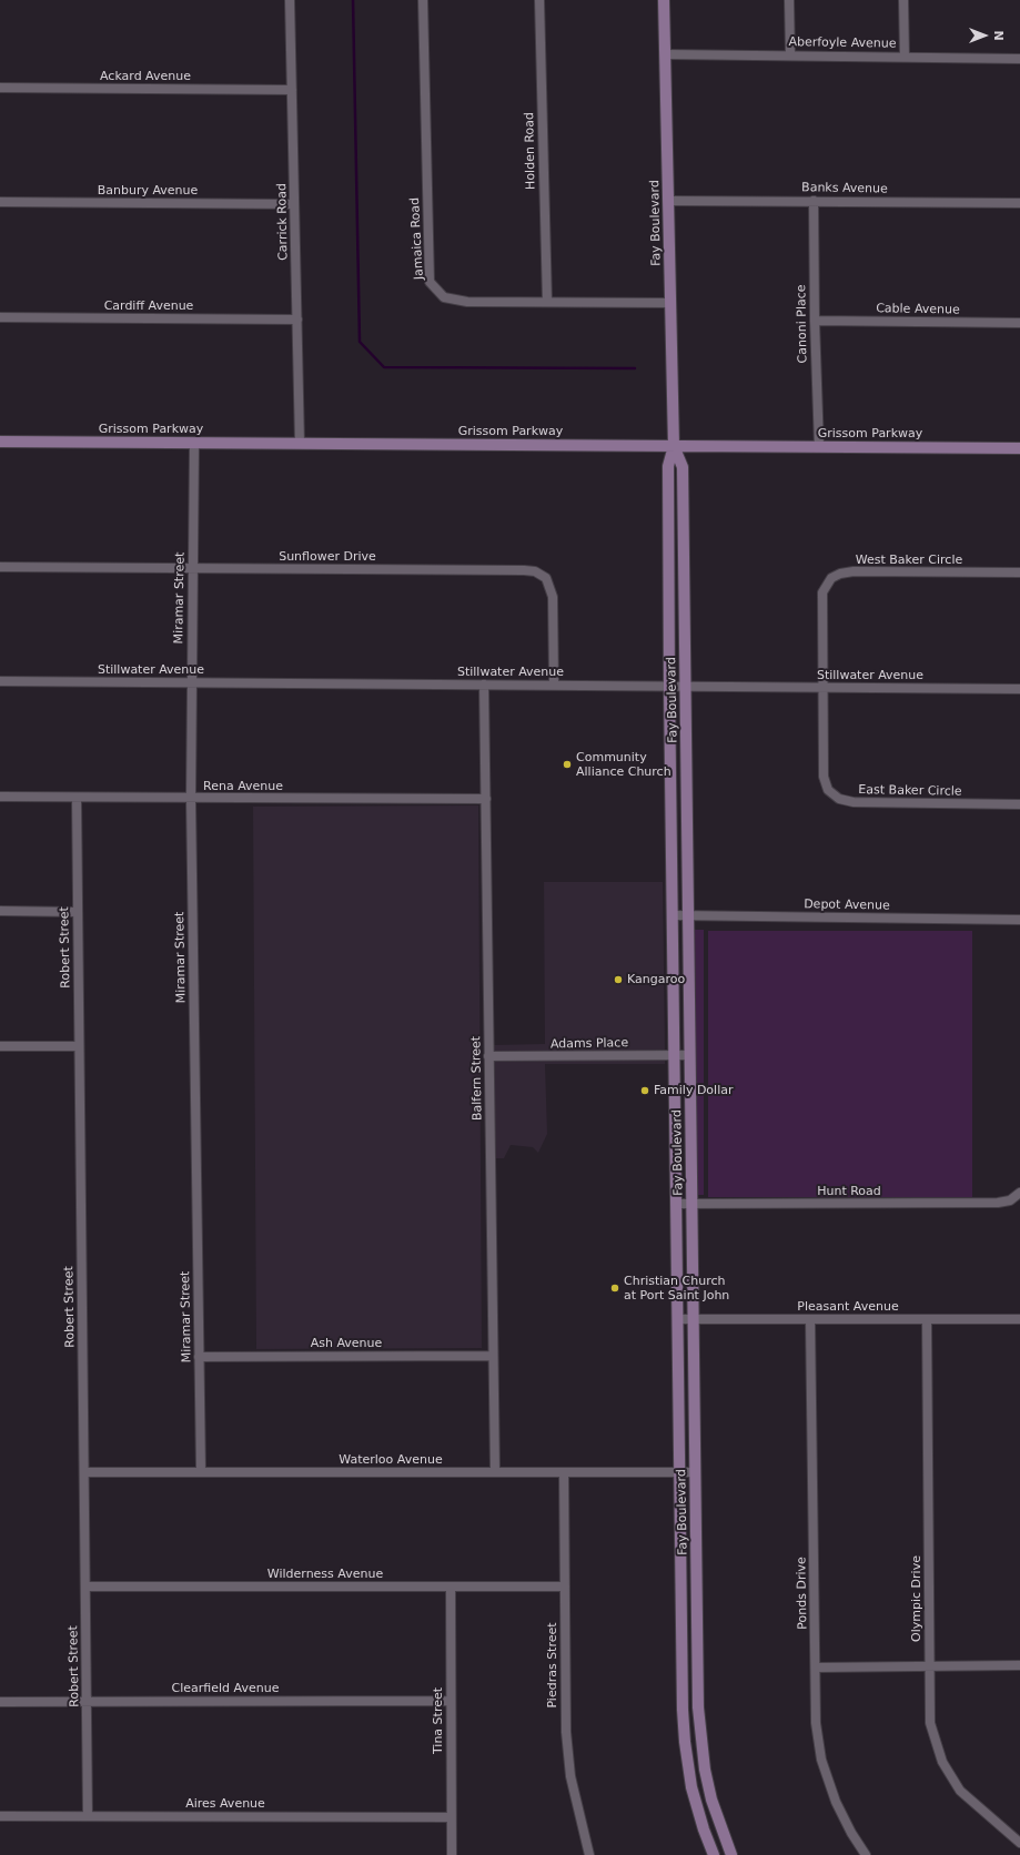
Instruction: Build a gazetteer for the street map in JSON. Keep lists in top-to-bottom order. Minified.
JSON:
{"streets":{"main road":["Fay Boulevard","Grissom Parkway"],"street":["Aberfoyle Avenue","Ackard Avenue","Holden Road","Banks Avenue","Banbury Avenue","Carrick Road","Jamaica Road","Cardiff Avenue","Cable Avenue","Canoni Place","Sunflower Drive","West Baker Circle","Miramar Street","Stillwater Avenue","Rena Avenue","East Baker Circle","Depot Avenue","Robert Street","Adams Place","Balfern Street","Hunt Road","Pleasant Avenue","Ash Avenue","Waterloo Avenue","Wilderness Avenue","Ponds Drive","Olympic Drive","Piedras Street","Clearfield Avenue","Tina Street","Aires Avenue"]},"crossings":[["Aberfoyle Avenue","Fay Boulevard"],["Ackard Avenue","Carrick Road"],["Holden Road","Jamaica Road"],["Banks Avenue","Fay Boulevard"],["Banks Avenue","Canoni Place"],["Banbury Avenue","Carrick Road"],["Carrick Road","Cardiff Avenue"],["Carrick Road","Grissom Parkway"],["Fay Boulevard","Jamaica Road"],["Fay Boulevard","Grissom Parkway"],["Fay Boulevard","Stillwater Avenue"],["Fay Boulevard","Depot Avenue"],["Fay Boulevard","Adams Place"],["Fay Boulevard","Hunt Road"],["Fay Boulevard","Pleasant Avenue"],["Fay Boulevard","Waterloo Avenue"],["Cable Avenue","Canoni Place"],["Canoni Place","Grissom Parkway"],["Grissom Parkway","Miramar Street"],["Sunflower Drive","Miramar Street"],["Sunflower Drive","Stillwater Avenue"],["West Baker Circle","Stillwater Avenue"],["West Baker Circle","East Baker Circle"],["Miramar Street","Stillwater Avenue"],["Miramar Street","Rena Avenue"],["Miramar Street","Ash Avenue"],["Miramar Street","Waterloo Avenue"],["Stillwater Avenue","East Baker Circle"],["Stillwater Avenue","Balfern Street"],["Rena Avenue","Robert Street"],["Rena Avenue","Balfern Street"],["Robert Street","Waterloo Avenue"],["Robert Street","Wilderness Avenue"],["Robert Street","Clearfield Avenue"],["Robert Street","Aires Avenue"],["Adams Place","Balfern Street"],["Balfern Street","Ash Avenue"],["Balfern Street","Waterloo Avenue"],["Pleasant Avenue","Ponds Drive"],["Pleasant Avenue","Olympic Drive"],["Waterloo Avenue","Piedras Street"],["Wilderness Avenue","Piedras Street"],["Wilderness Avenue","Tina Street"],["Clearfield Avenue","Tina Street"],["Tina Street","Aires Avenue"]],"places":["Community Alliance Church","Kangaroo","Family Dollar","Christian Church at Port Saint John"],"north":"right"}
